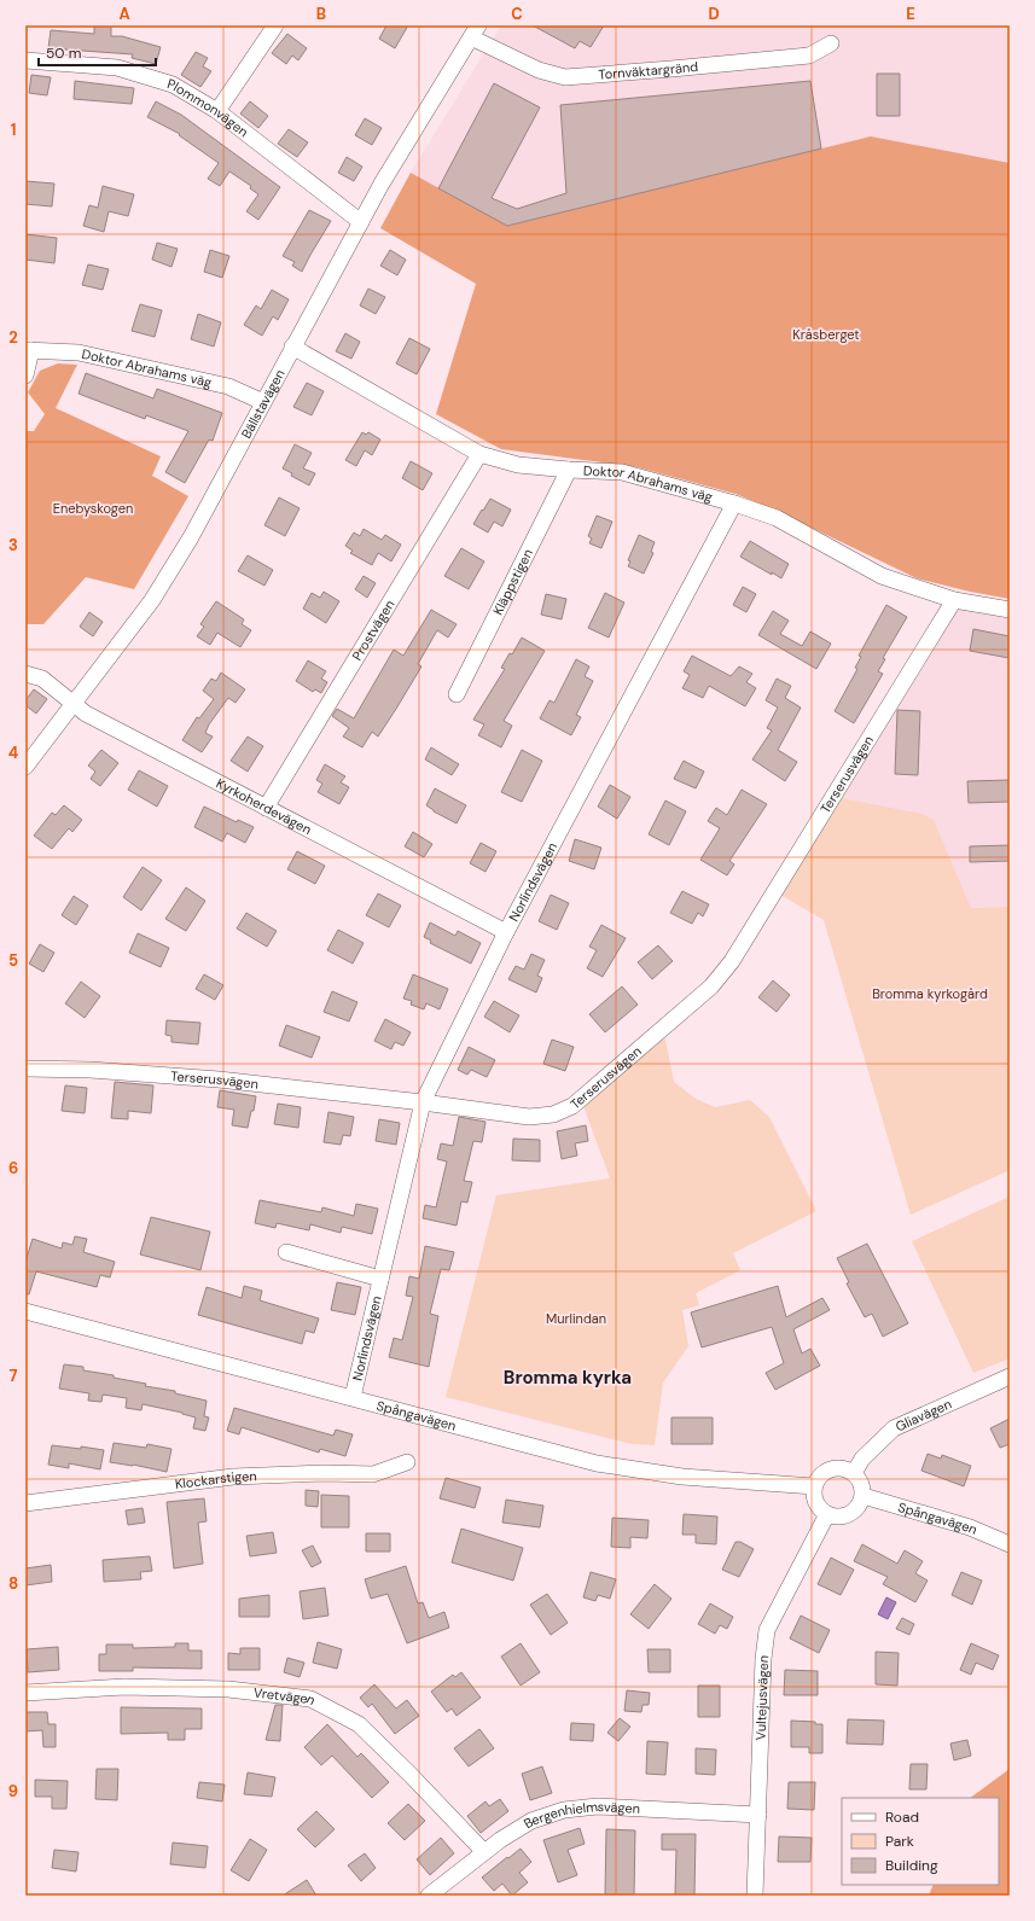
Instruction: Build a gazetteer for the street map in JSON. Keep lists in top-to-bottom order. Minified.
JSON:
{"streets":{"street":["Tornväktargränd","Plommonvägen","Doktor Abrahams väg","Bällstavägen","Kläppstigen","Prostvägen","Terserusvägen","Kyrkoherdevägen","Norlindsvägen","Spångavägen","Gliavägen","Klockarstigen","Vretvägen","Vultejusvägen","Bergenhielmsvägen"]},"crossings":[["Tornväktargränd","Bällstavägen"],["Plommonvägen","Bällstavägen"],["Doktor Abrahams väg","Bällstavägen"],["Doktor Abrahams väg","Kläppstigen"],["Doktor Abrahams väg","Prostvägen"],["Doktor Abrahams väg","Terserusvägen"],["Doktor Abrahams väg","Norlindsvägen"],["Bällstavägen","Kyrkoherdevägen"],["Prostvägen","Kyrkoherdevägen"],["Terserusvägen","Norlindsvägen"],["Kyrkoherdevägen","Norlindsvägen"],["Norlindsvägen","Spångavägen"],["Spångavägen","Gliavägen"],["Spångavägen","Vultejusvägen"],["Gliavägen","Vultejusvägen"],["Vretvägen","Bergenhielmsvägen"],["Vultejusvägen","Bergenhielmsvägen"]],"districts":["Bromma kyrka"],"parks":["Kråsberget","Enebyskogen","Bromma kyrkogård","Murlindan"],"legend":["Road","Park","Building"],"scale_bar":"50 m","grid":{"columns":["A","B","C","D","E"],"rows":["1","2","3","4","5","6","7","8","9"]}}
